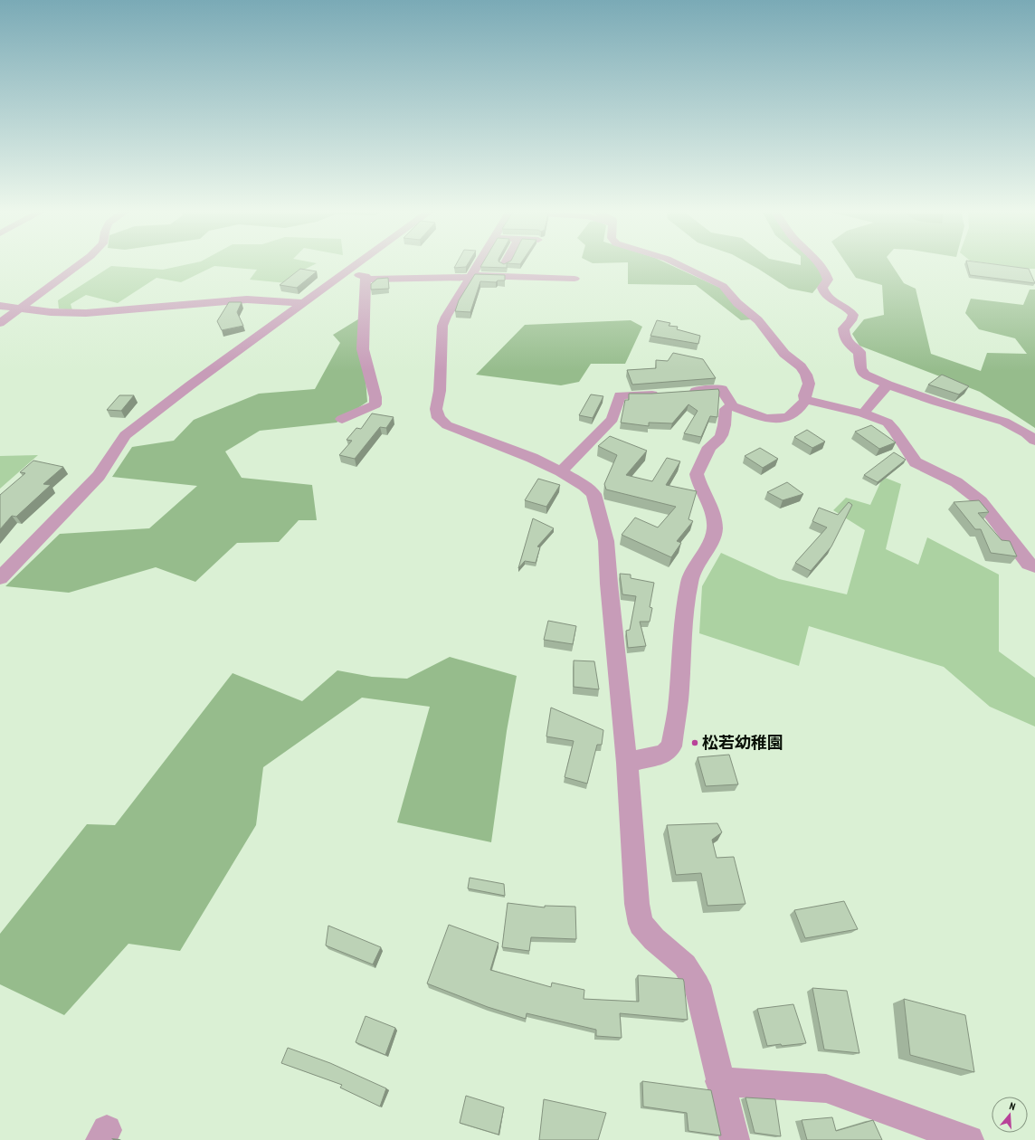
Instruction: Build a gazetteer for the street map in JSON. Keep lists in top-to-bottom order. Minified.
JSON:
{"places":["松若幼稚園"],"north":"top"}
